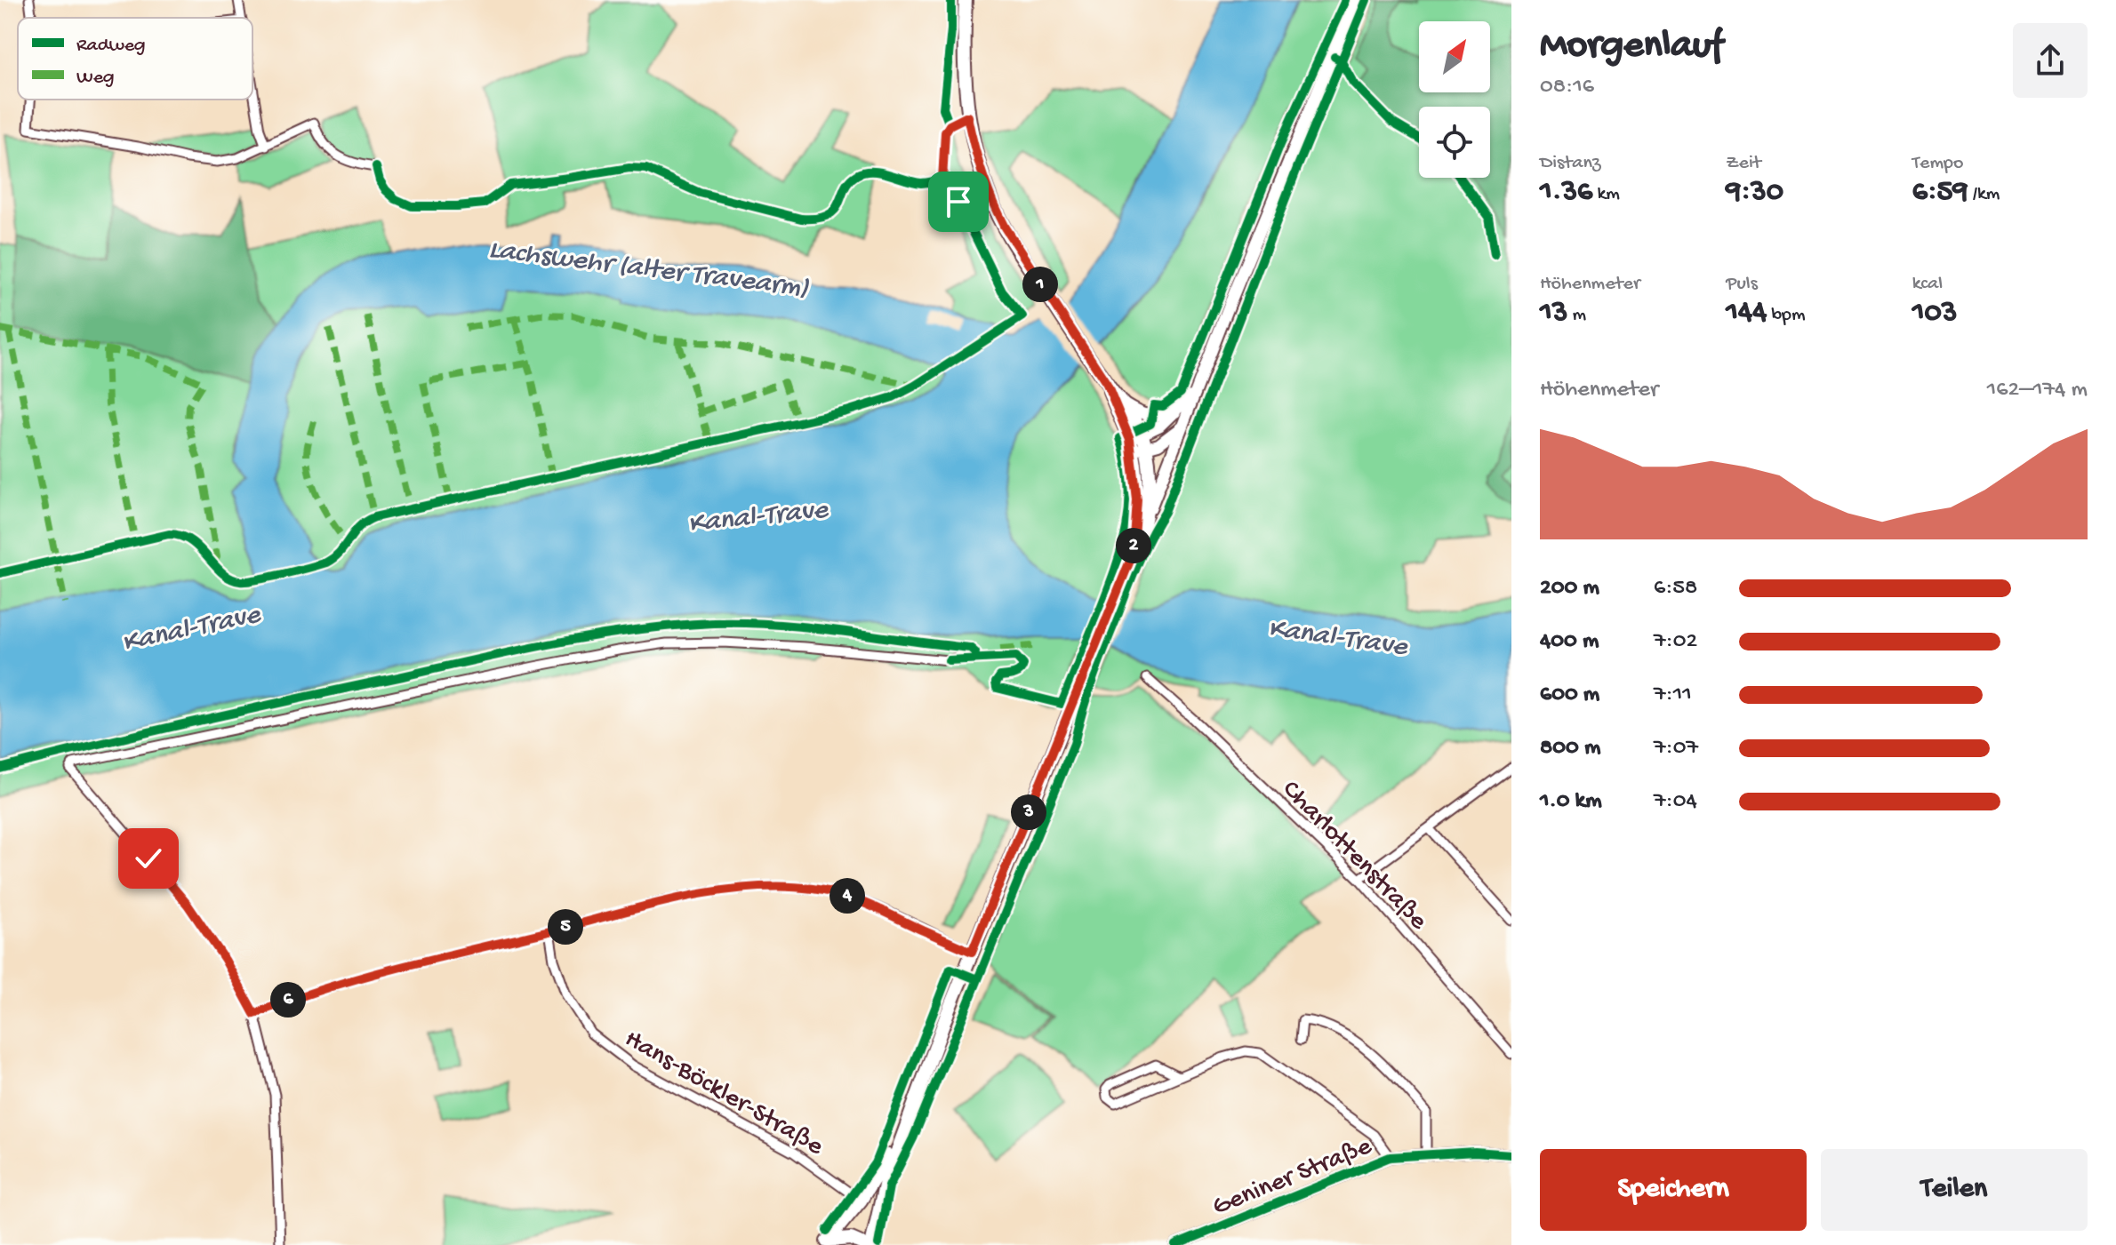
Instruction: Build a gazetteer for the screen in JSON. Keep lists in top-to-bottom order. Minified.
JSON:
{"streets":{"street":["Charlottenstraße","Hans-Böckler-Straße","Geniner Straße"]},"water":["Lachswehr (alter Travearm)","Kanal-Trave"],"legend":["Radweg","Weg"],"north":"top right","page":{"heading":["Morgenlauf","08:16"],"stats":[["Distanz","1.36 km"],["Zeit","9:30"],["Tempo","6:59 /km"],["Höhenmeter","13 m"],["Puls","144 bpm"],["kcal","103"]],"pins":["1","2","3","4","5","6"],"chart":["Höhenmeter","162–174 m"],"list":[{"name":"200 m","note":"6:58"},{"name":"400 m","note":"7:02"},{"name":"600 m","note":"7:11"},{"name":"800 m","note":"7:07"},{"name":"1.0 km","note":"7:04"}],"buttons":["Speichern","Teilen"]}}
